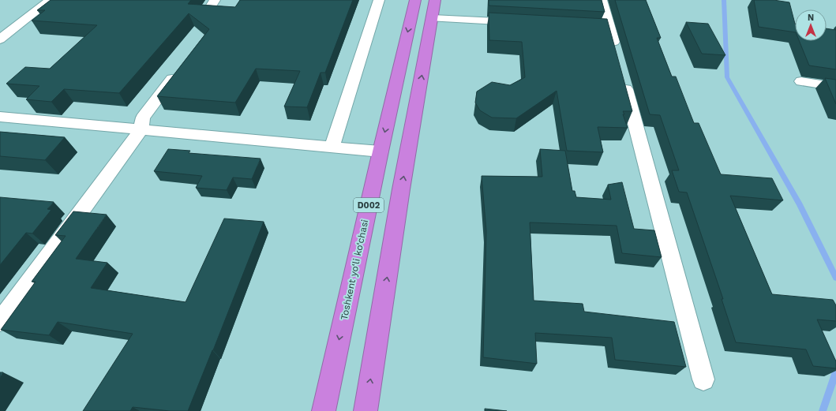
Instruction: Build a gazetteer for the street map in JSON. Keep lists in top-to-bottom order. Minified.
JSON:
{"streets":{"highway":["D002","Toshkent yo‘li ko‘chasi"]},"north":"top"}
